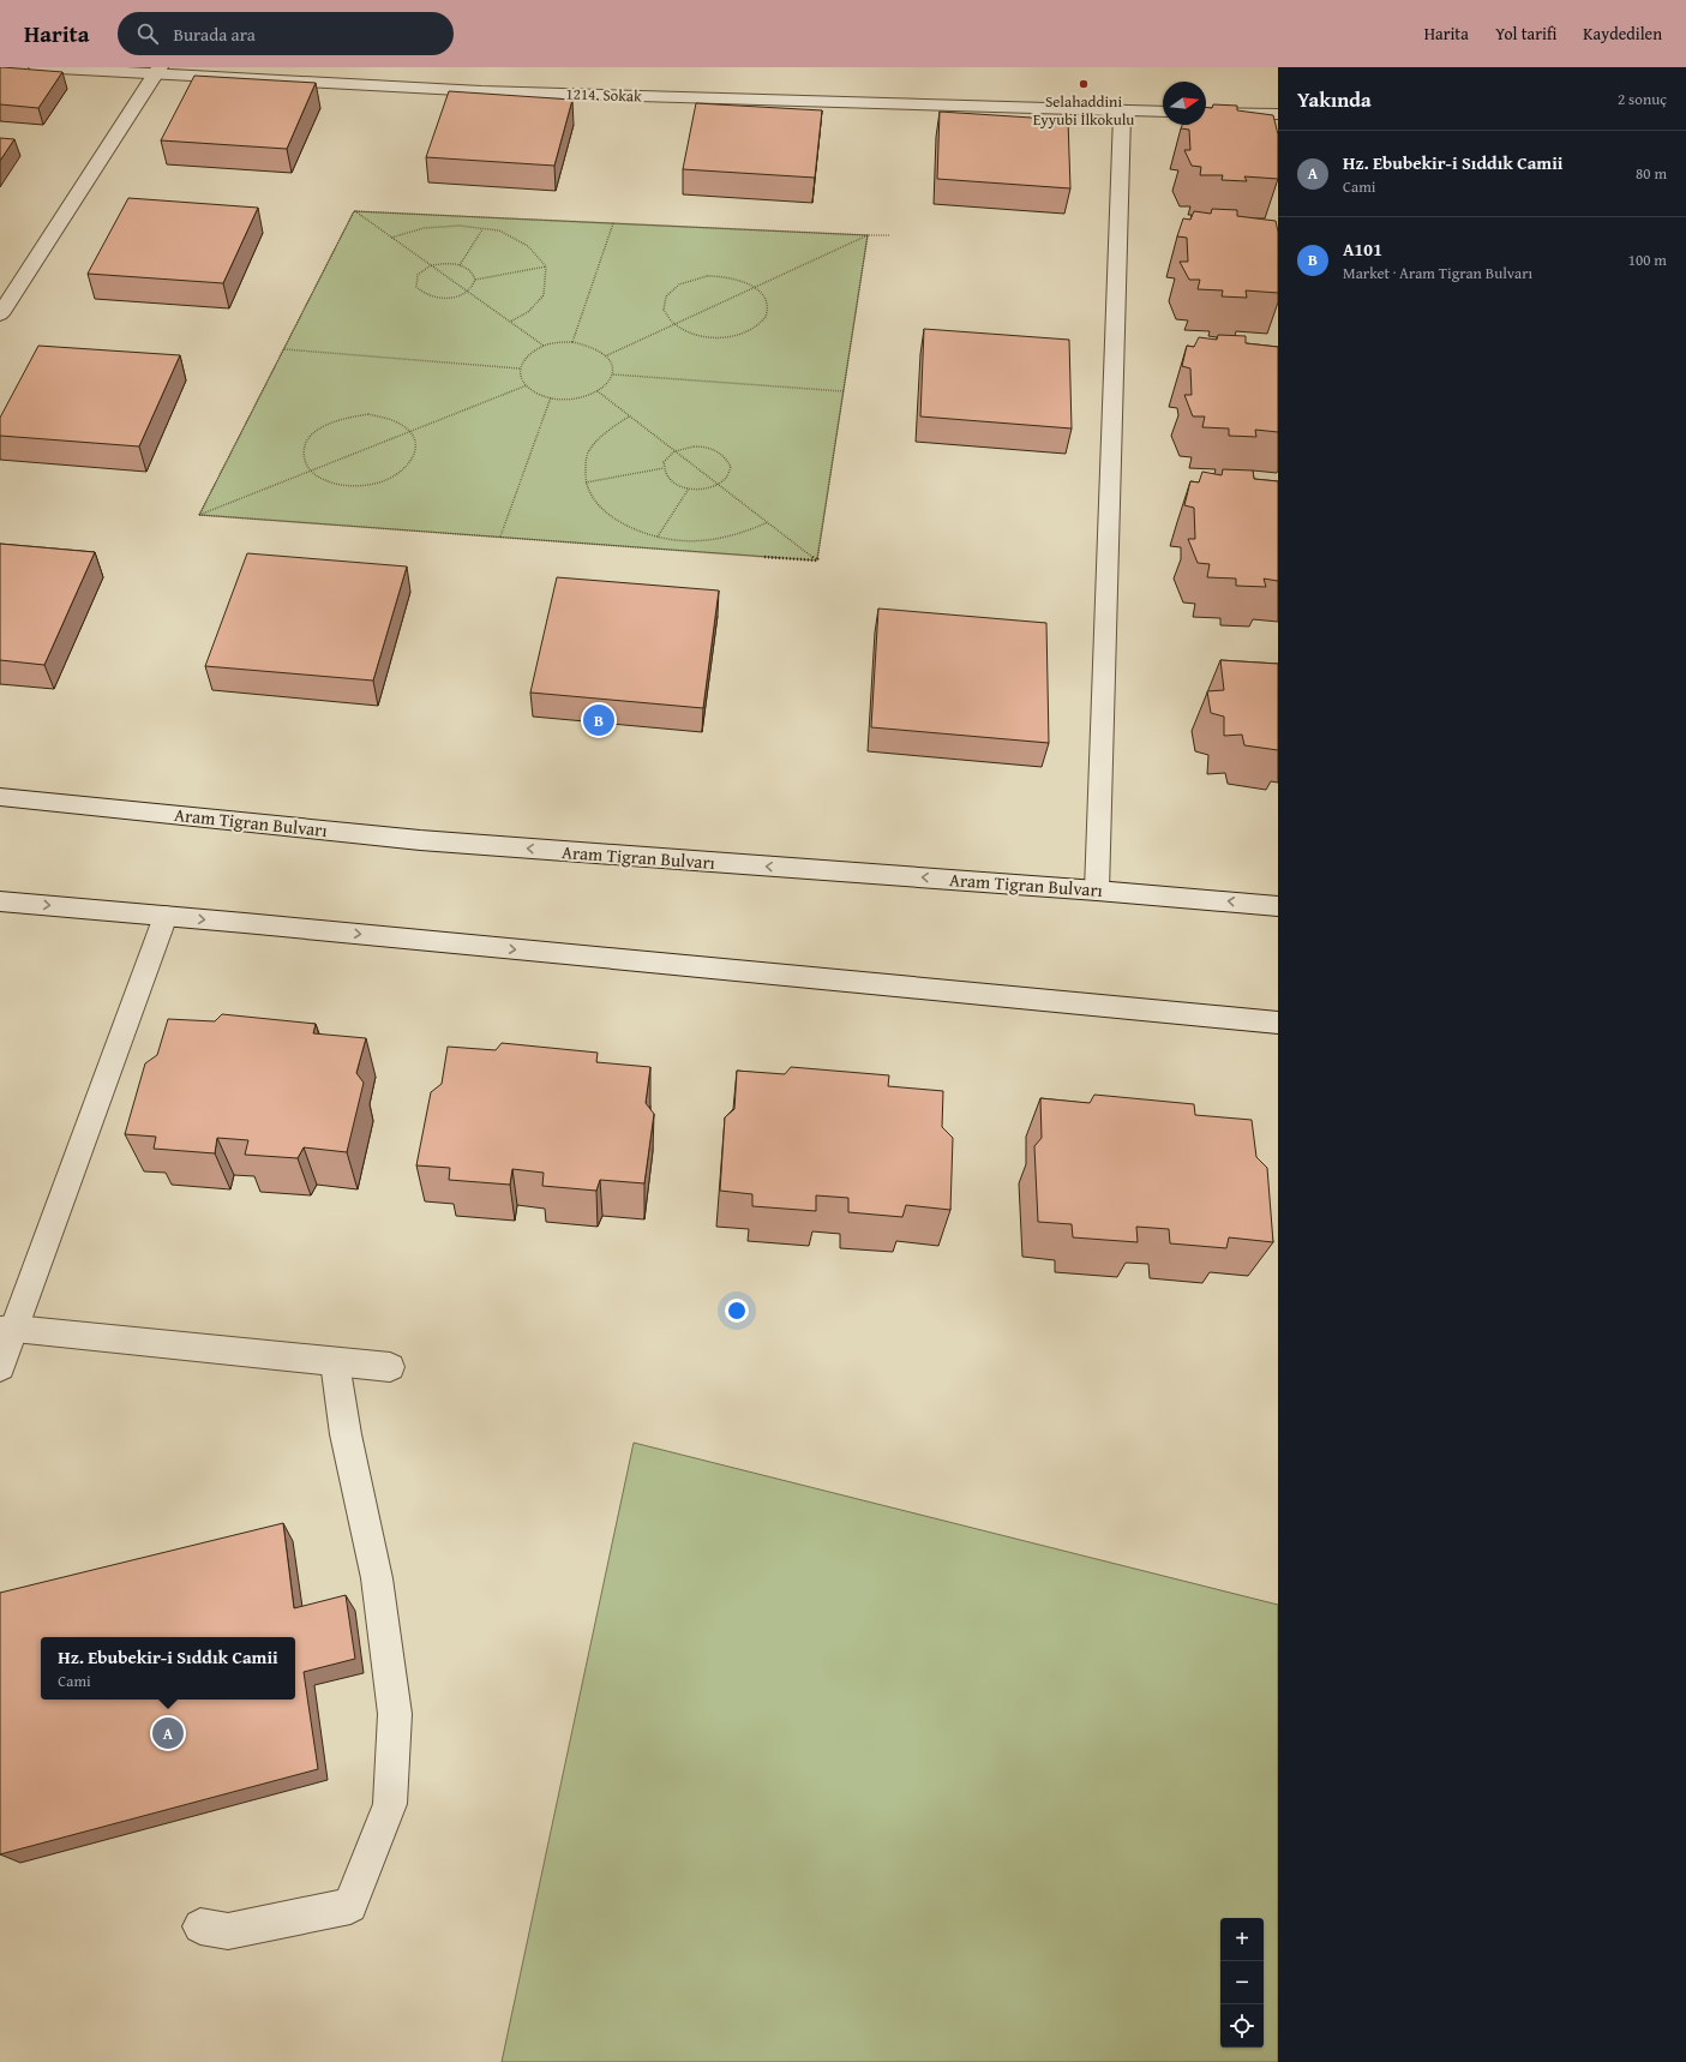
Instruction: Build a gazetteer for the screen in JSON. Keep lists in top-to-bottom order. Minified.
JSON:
{"streets":{"street":["1214. Sokak","Aram Tigran Bulvarı"]},"places":["Selahaddini Eyyubi İlkokulu"],"north":"right","page":{"header":"Harita","search":"Burada ara","nav":["Harita","Yol tarifi","Kaydedilen"],"heading":["Yakında","2 sonuç"],"list":[{"mark":"A","name":"Hz. Ebubekir-i Sıddık Camii","note":"Cami","value":"80 m"},{"mark":"B","name":"A101","note":"Market · Aram Tigran Bulvarı","value":"100 m"}],"pins":["B","A"],"popup":["Hz. Ebubekir-i Sıddık Camii","Cami"],"map_buttons":["+","−"]}}
